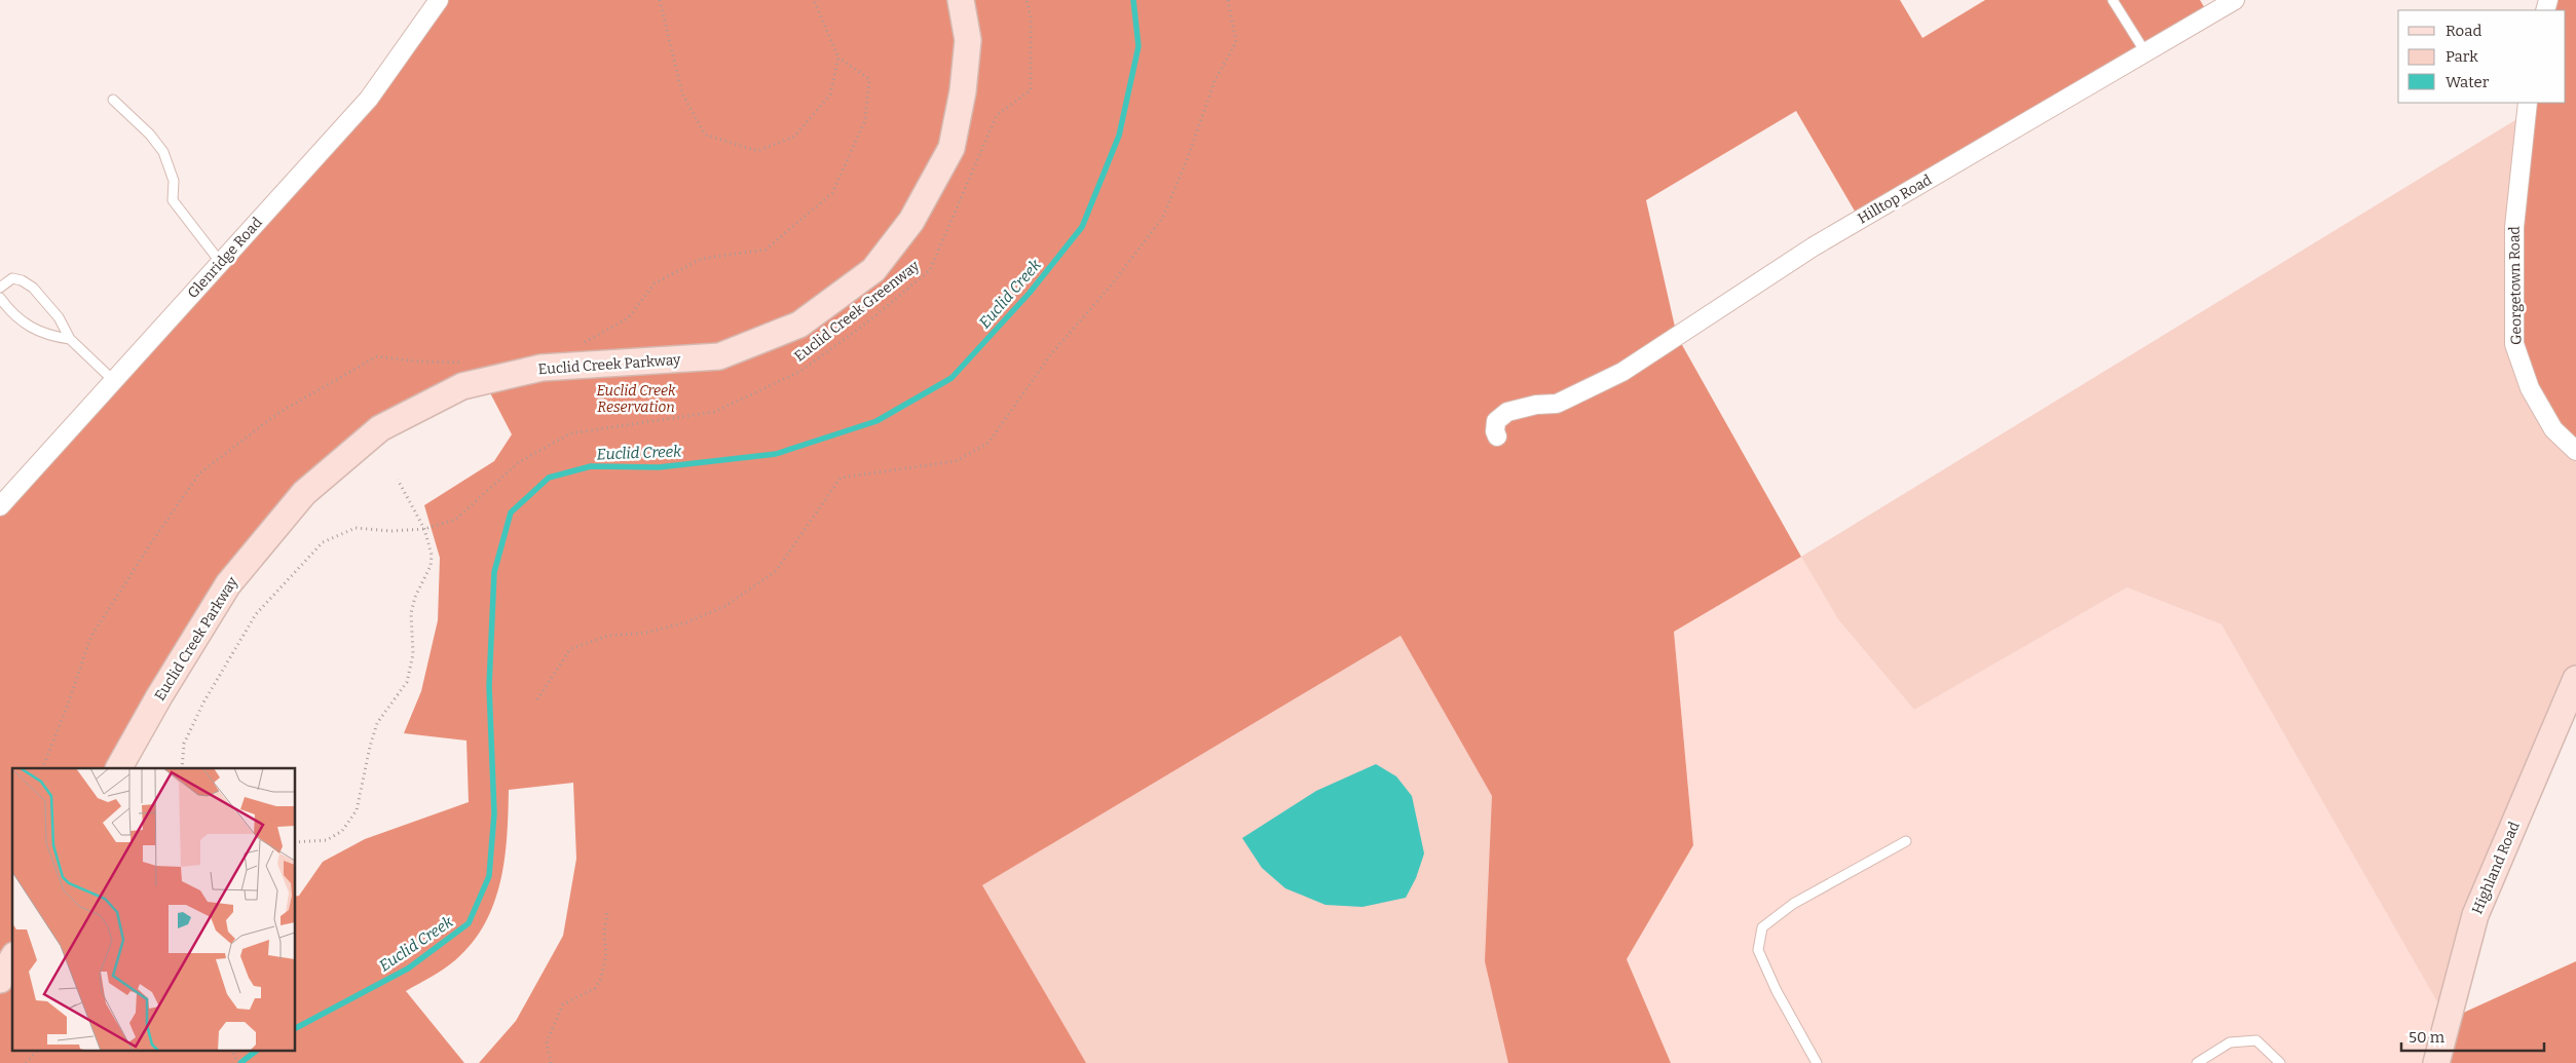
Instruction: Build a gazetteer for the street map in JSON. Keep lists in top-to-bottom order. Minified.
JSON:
{"streets":{"street":["Hilltop Road","Glenridge Road","Georgetown Road","Euclid Creek Parkway","Highland Road"],"path":["Euclid Creek Greenway"]},"water":["Euclid Creek"],"parks":["Euclid Creek Reservation"],"legend":["Road","Park","Water"],"scale_bar":"50 m"}
